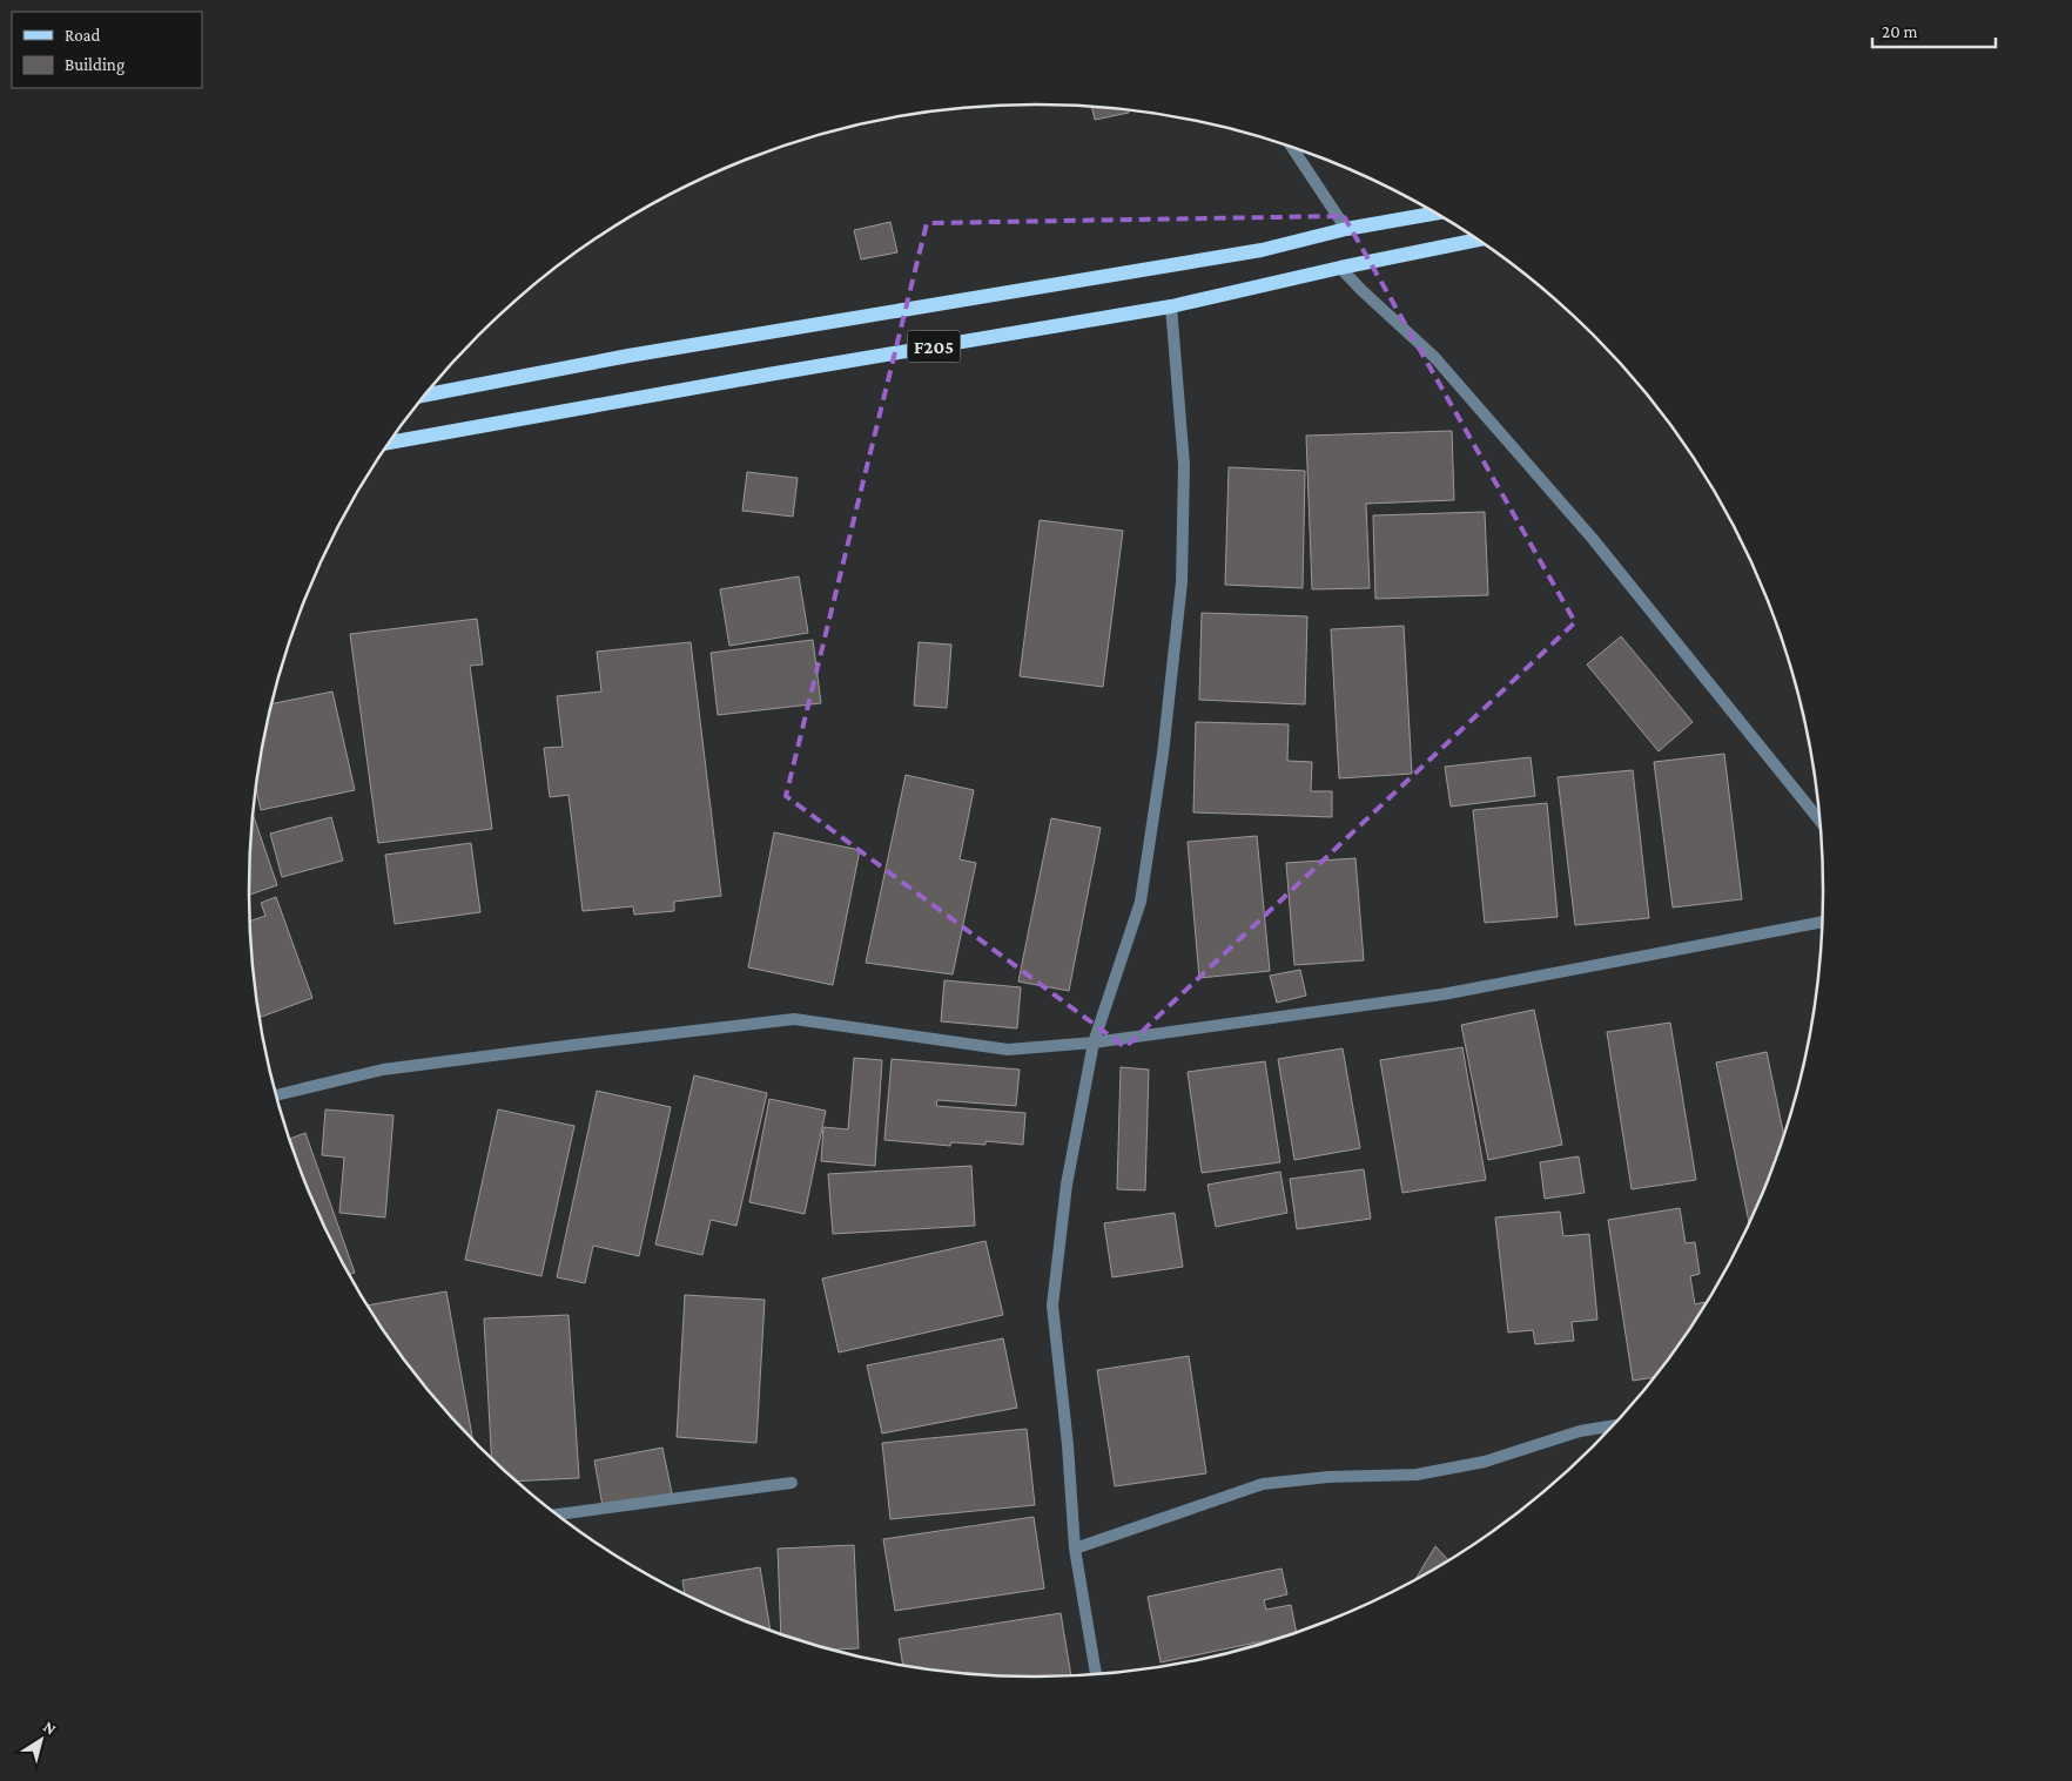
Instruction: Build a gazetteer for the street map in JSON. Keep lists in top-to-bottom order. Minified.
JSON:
{"streets":{"main road":["F205"]},"legend":["Road","Building"],"scale_bar":"20 m","north":"top right"}
